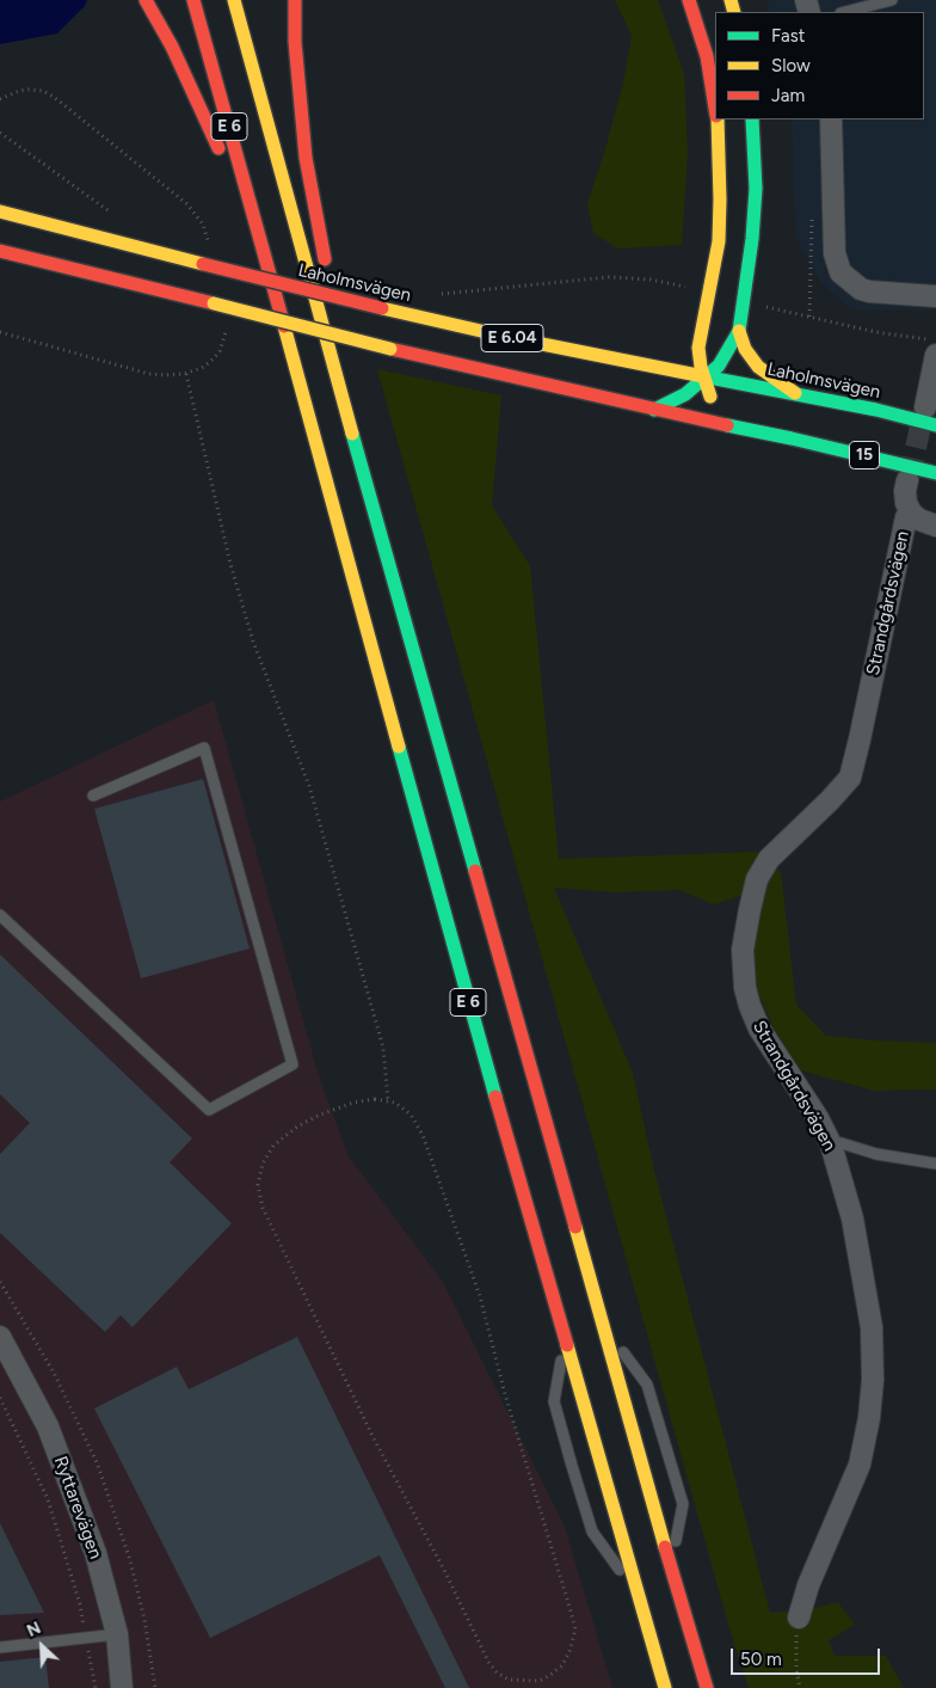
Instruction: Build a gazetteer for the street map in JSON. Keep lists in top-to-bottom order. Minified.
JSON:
{"streets":{"main road":["E 6","Laholmsvägen","E 6.04","15"],"street":["Strandgårdsvägen","Ryttarevägen"]},"crossings":[["E 6.04","15"]],"legend":["Fast","Slow","Jam"],"scale_bar":"50 m","north":"top left"}
